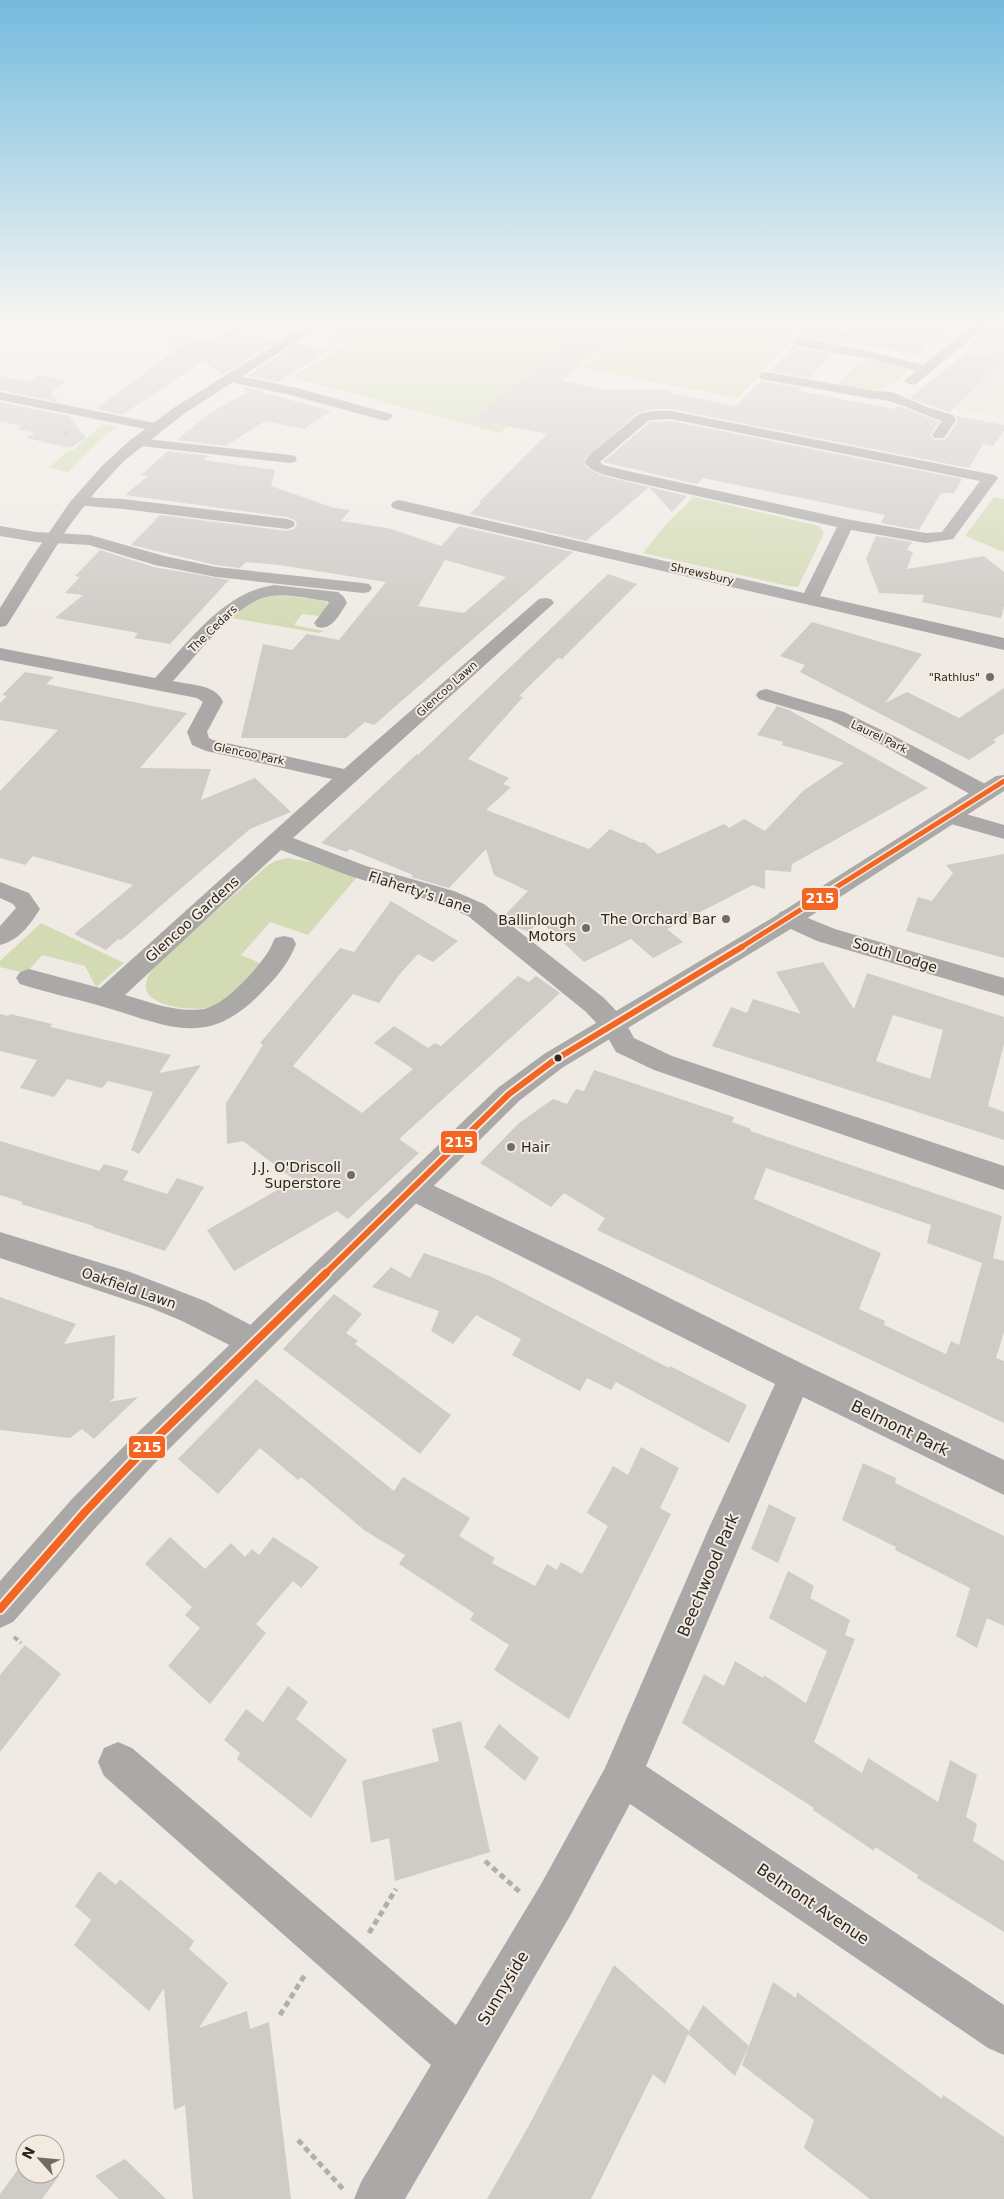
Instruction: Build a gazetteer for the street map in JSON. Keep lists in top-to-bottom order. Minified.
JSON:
{"streets":{"street":["Shrewsbury","The Cedars","Glencoo Lawn","Laurel Park","Glencoo Park","Flaherty's Lane","Glencoo Gardens","South Lodge","Oakfield Lawn","Belmont Park","Beechwood Park","Belmont Avenue","Sunnyside"]},"crossings":[["The Cedars","Glencoo Park"],["Glencoo Lawn","Glencoo Park"],["Flaherty's Lane","Glencoo Gardens"],["Belmont Park","Beechwood Park"],["Beechwood Park","Belmont Avenue"],["Beechwood Park","Sunnyside"],["Belmont Avenue","Sunnyside"]],"places":["\"Rathlus\"","The Orchard Bar","Ballinlough Motors","Hair","J.J. O'Driscoll Superstore"],"lines":["transit line 215"],"north":"top left"}
